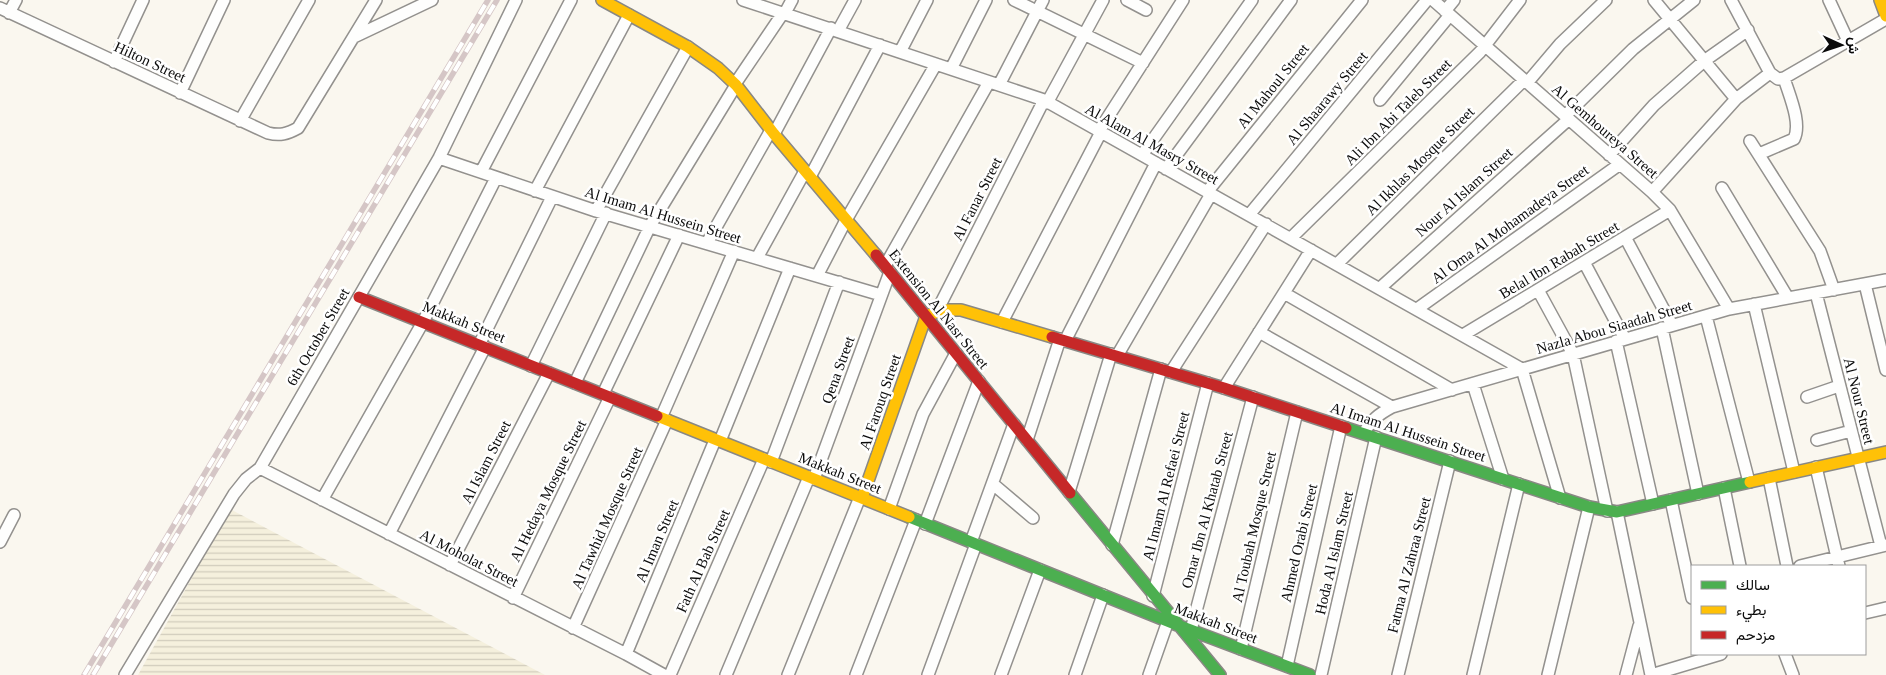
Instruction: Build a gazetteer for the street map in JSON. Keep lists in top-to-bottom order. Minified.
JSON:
{"streets":{"street":["Hilton Street","Al Mahoul Street","Al Shaarawy Street","Ali Ibn Abi Taleb Street","Al Gemhoureya Street","Al Alam Al Masry Street","Al Ikhlas Mosque Street","Nour Al Islam Street","Al Fanar Street","Al Imam Al Hussein Street","Al Oma Al Mohamadeya Street","Belal Ibn Rabah Street","Extension Al Nasr Street","Makkah Street","Nazla Abou Siaadah Street","6th October Street","Qena Street","Al Nour Street","Al Farouq Street","Al Islam Street","Al Imam Al Refaei Street","Al Hedaya Mosque Street","Omar Ibn Al Khatab Street","Al Tawhid Mosque Street","Al Toubah Mosque Street","Al Iman Street","Ahmed Orabi Street","Hoda Al Islam Street","Al Moholat Street","Fath Al Bab Street","Fatma Al Zahraa Street"]},"crossings":[["Al Mahoul Street","Al Alam Al Masry Street"],["Al Mahoul Street","Al Imam Al Hussein Street"],["Al Mahoul Street","Extension Al Nasr Street"],["Al Shaarawy Street","Al Alam Al Masry Street"],["Ali Ibn Abi Taleb Street","Al Gemhoureya Street"],["Ali Ibn Abi Taleb Street","Al Alam Al Masry Street"],["Al Gemhoureya Street","Al Ikhlas Mosque Street"],["Al Gemhoureya Street","Nour Al Islam Street"],["Al Gemhoureya Street","Al Oma Al Mohamadeya Street"],["Al Gemhoureya Street","Belal Ibn Rabah Street"],["Al Gemhoureya Street","Nazla Abou Siaadah Street"],["Al Alam Al Masry Street","Al Ikhlas Mosque Street"],["Al Alam Al Masry Street","Nour Al Islam Street"],["Al Alam Al Masry Street","Al Fanar Street"],["Al Alam Al Masry Street","Al Oma Al Mohamadeya Street"],["Al Alam Al Masry Street","Belal Ibn Rabah Street"],["Al Alam Al Masry Street","Nazla Abou Siaadah Street"],["Al Alam Al Masry Street","Qena Street"],["Al Fanar Street","Al Imam Al Hussein Street"],["Al Imam Al Hussein Street","Extension Al Nasr Street"],["Al Imam Al Hussein Street","Nazla Abou Siaadah Street"],["Al Imam Al Hussein Street","6th October Street"],["Al Imam Al Hussein Street","Qena Street"],["Al Imam Al Hussein Street","Al Nour Street"],["Al Imam Al Hussein Street","Al Farouq Street"],["Al Imam Al Hussein Street","Al Imam Al Refaei Street"],["Al Imam Al Hussein Street","Al Hedaya Mosque Street"],["Al Imam Al Hussein Street","Omar Ibn Al Khatab Street"],["Al Imam Al Hussein Street","Al Tawhid Mosque Street"],["Al Imam Al Hussein Street","Al Toubah Mosque Street"],["Al Imam Al Hussein Street","Al Iman Street"],["Al Imam Al Hussein Street","Ahmed Orabi Street"],["Al Imam Al Hussein Street","Hoda Al Islam Street"],["Al Imam Al Hussein Street","Fath Al Bab Street"],["Al Imam Al Hussein Street","Fatma Al Zahraa Street"],["Extension Al Nasr Street","Makkah Street"],["Extension Al Nasr Street","Qena Street"],["Extension Al Nasr Street","Al Farouq Street"],["Extension Al Nasr Street","Al Imam Al Refaei Street"],["Makkah Street","6th October Street"],["Makkah Street","Qena Street"],["Makkah Street","Al Farouq Street"],["Makkah Street","Al Islam Street"],["Makkah Street","Al Hedaya Mosque Street"],["Makkah Street","Omar Ibn Al Khatab Street"],["Makkah Street","Al Tawhid Mosque Street"],["Makkah Street","Al Toubah Mosque Street"],["Makkah Street","Al Iman Street"],["Makkah Street","Ahmed Orabi Street"],["Makkah Street","Fath Al Bab Street"],["Nazla Abou Siaadah Street","Al Nour Street"],["6th October Street","Al Moholat Street"],["Al Islam Street","Al Moholat Street"],["Al Hedaya Mosque Street","Al Moholat Street"],["Al Tawhid Mosque Street","Al Moholat Street"],["Al Iman Street","Al Moholat Street"]],"legend":["سالك","بطيء","مزدحم"],"north":"right"}
